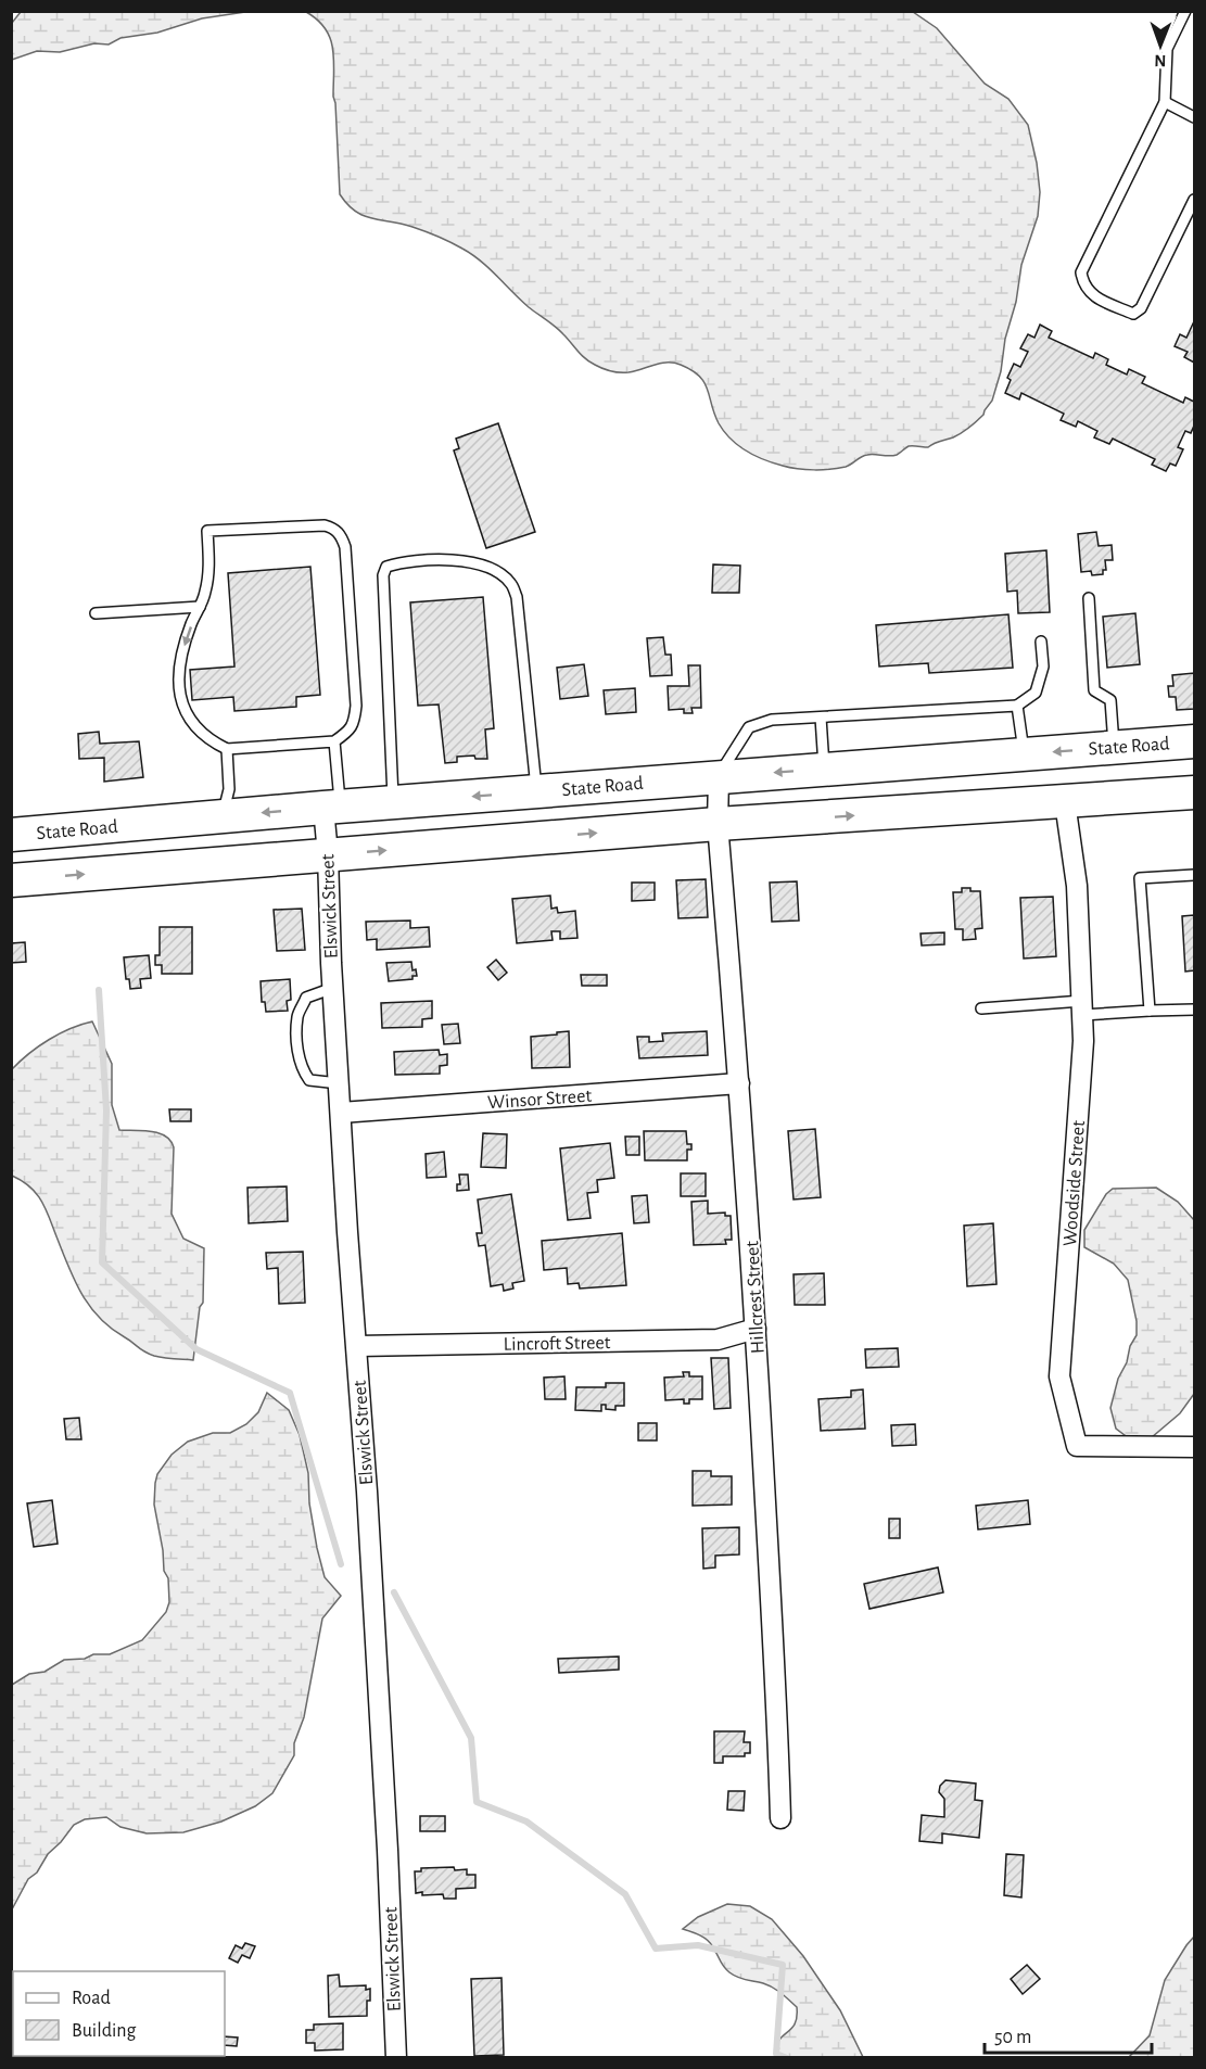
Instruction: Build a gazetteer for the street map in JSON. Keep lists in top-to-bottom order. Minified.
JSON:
{"streets":{"main road":["State Road"],"street":["Elswick Street","Winsor Street","Woodside Street","Hillcrest Street","Lincroft Street"]},"crossings":[["State Road","Elswick Street"],["State Road","Hillcrest Street"],["Elswick Street","Winsor Street"],["Elswick Street","Lincroft Street"],["Winsor Street","Hillcrest Street"],["Hillcrest Street","Lincroft Street"]],"legend":["Road","Building"],"scale_bar":"50 m","north":"bottom"}
